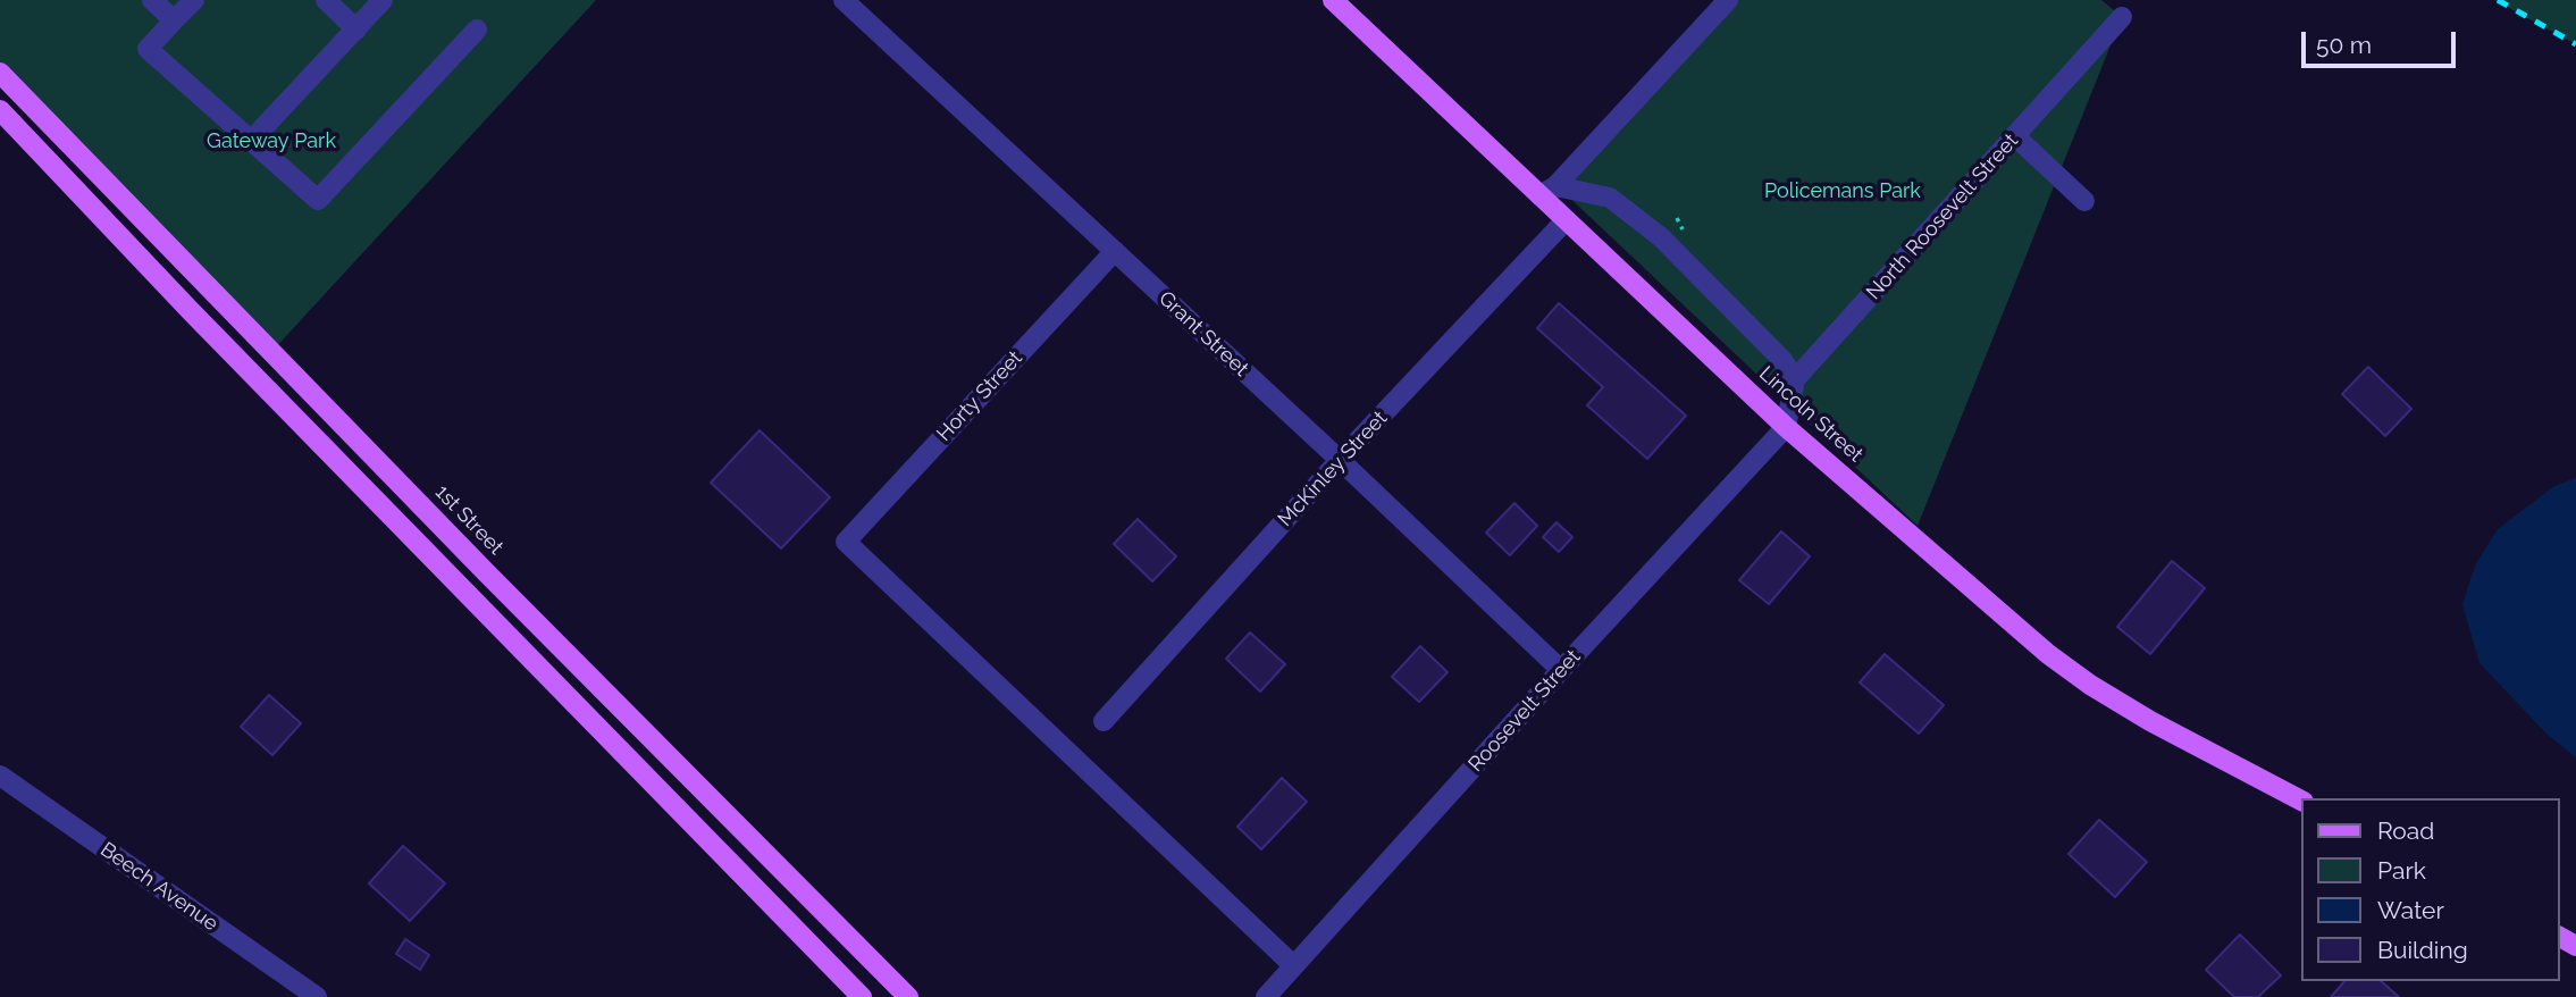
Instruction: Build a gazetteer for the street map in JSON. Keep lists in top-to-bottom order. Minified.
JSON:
{"streets":{"main road":["Lincoln Street","1st Street"],"street":["North Roosevelt Street","Grant Street","Horty Street","McKinley Street","Roosevelt Street","Beech Avenue"]},"crossings":[["Grant Street","Horty Street"],["Grant Street","McKinley Street"],["Grant Street","Roosevelt Street"],["Horty Street","Roosevelt Street"],["Lincoln Street","McKinley Street"],["Lincoln Street","Roosevelt Street"]],"parks":["Gateway Park","Policemans Park"],"legend":["Road","Park","Water","Building"],"scale_bar":"50 m"}
